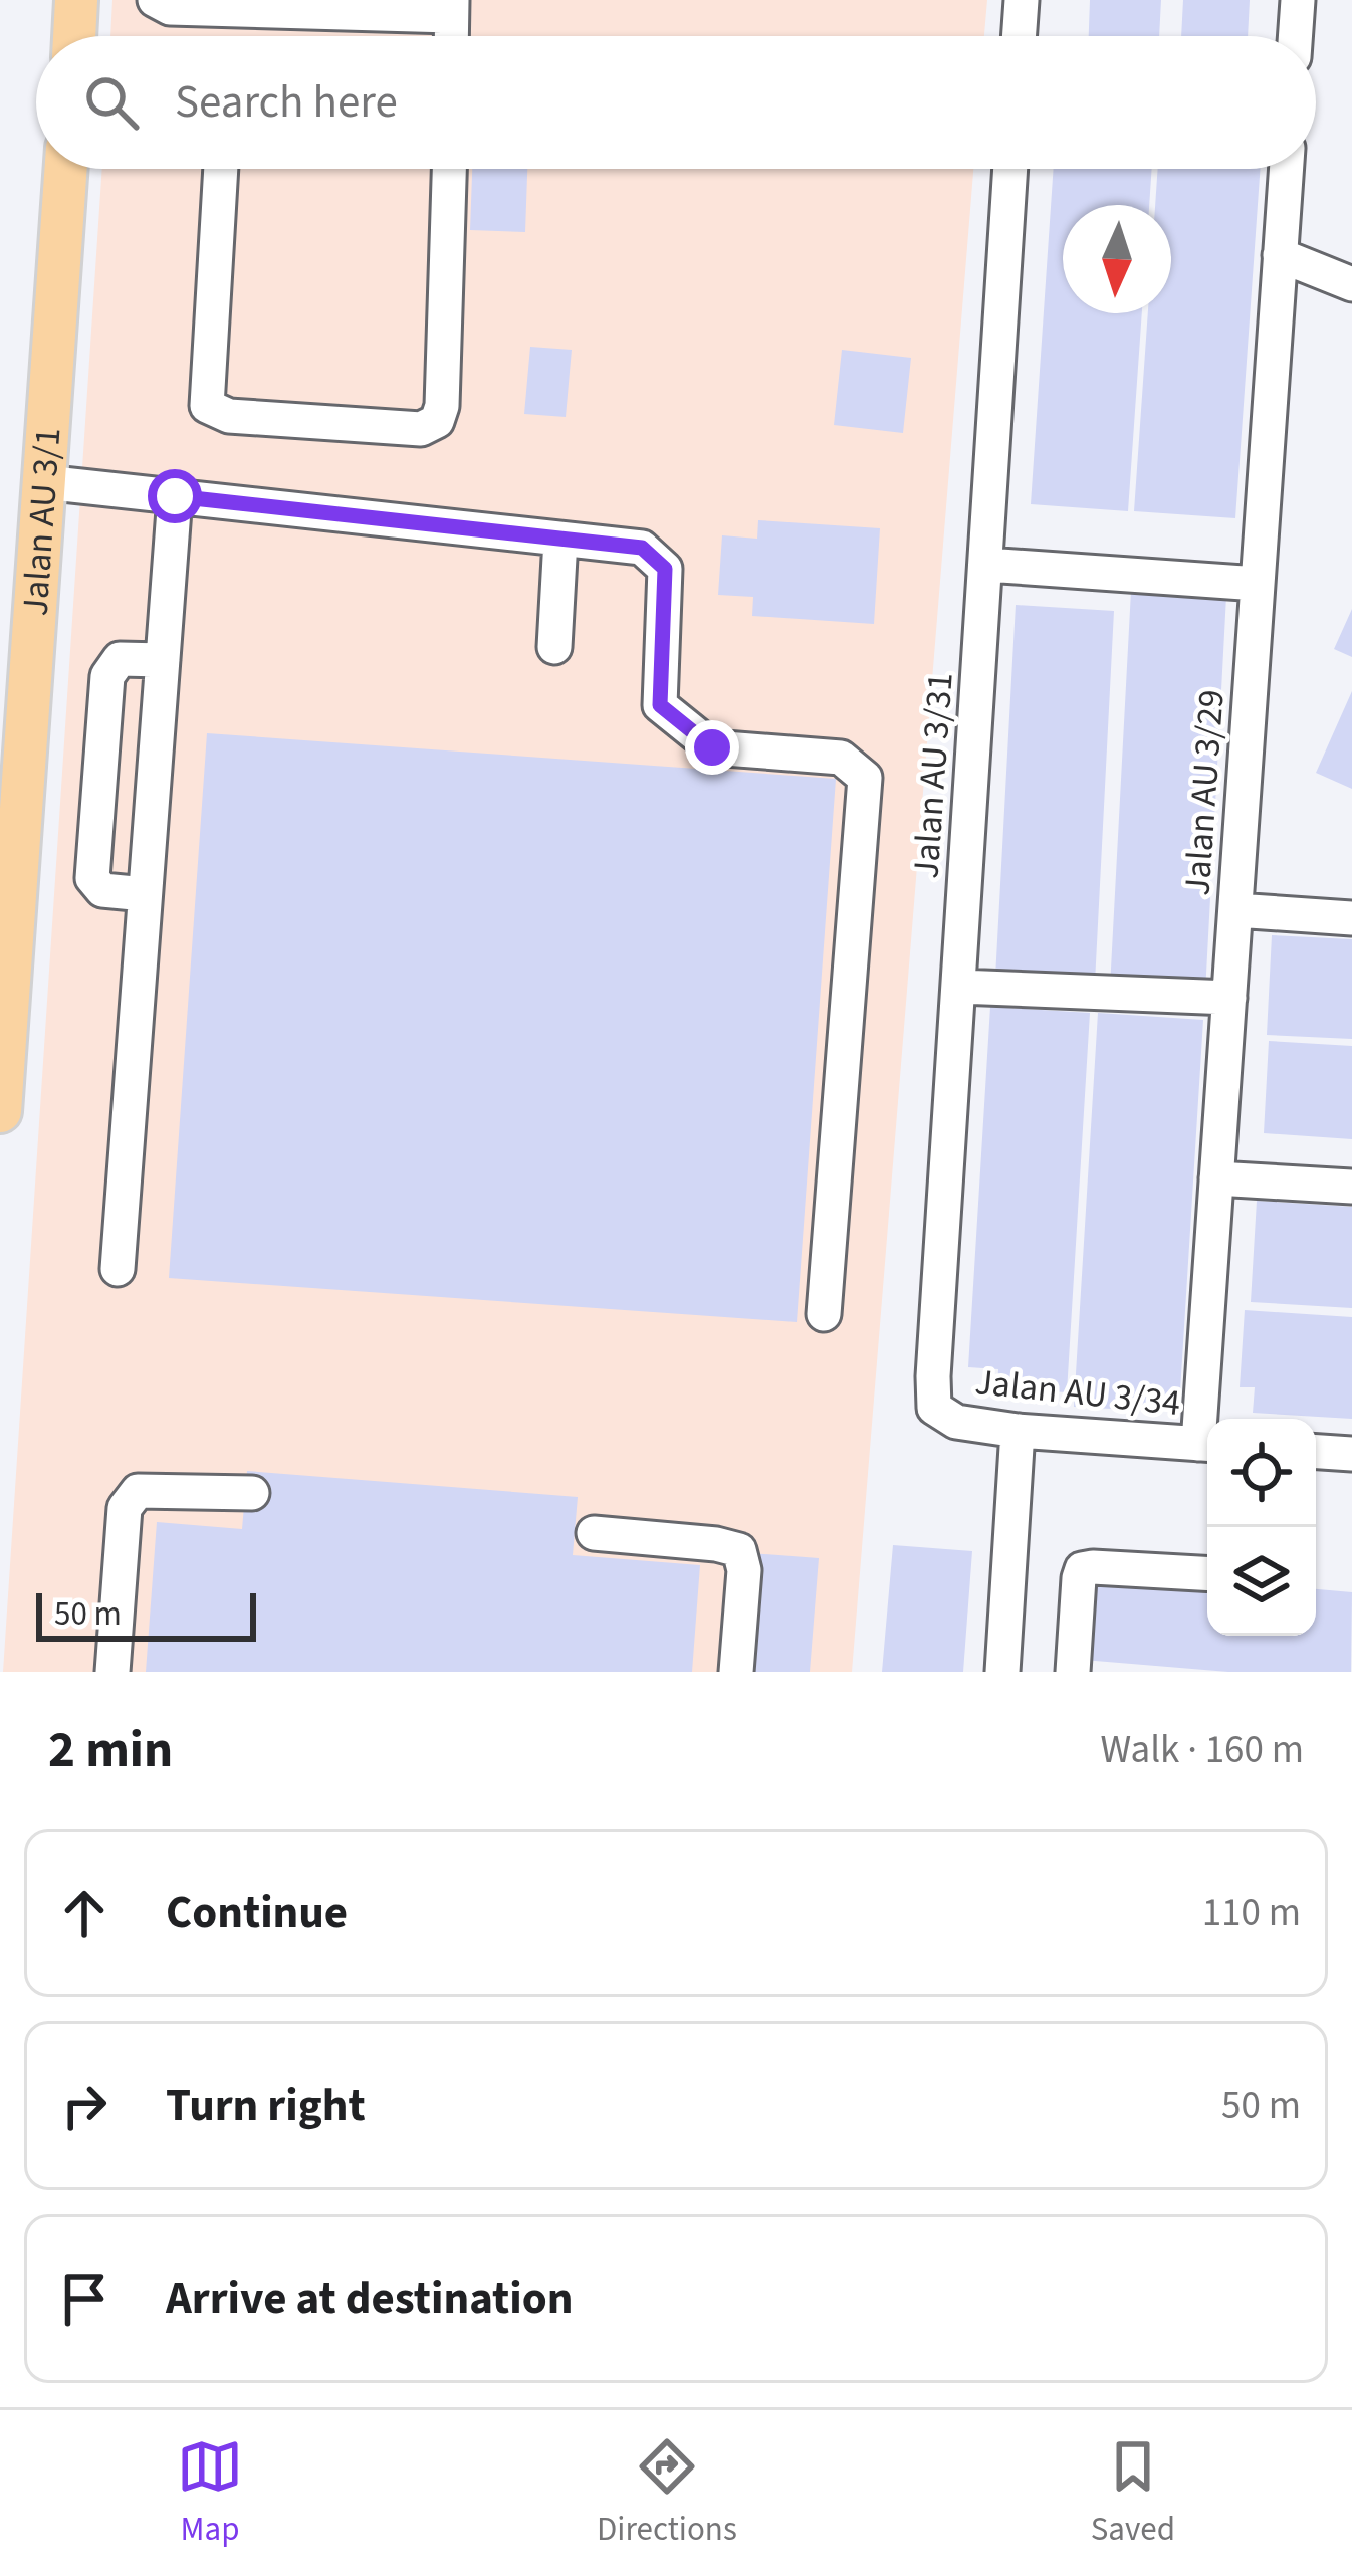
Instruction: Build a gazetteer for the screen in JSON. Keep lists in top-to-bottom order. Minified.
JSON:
{"streets":{"main road":["Jalan AU 3/1"],"street":["Jalan AU 3/31","Jalan AU 3/29","Jalan AU 3/34"]},"crossings":[["Jalan AU 3/31","Jalan AU 3/34"]],"scale_bar":"50 m","north":"bottom","page":{"search":"Search here","scale":"50 m","heading":["2 min","Walk · 160 m"],"list":[["Continue","110 m"],["Turn right","50 m"],"Arrive at destination"],"nav":["Map","Directions","Saved"]}}
